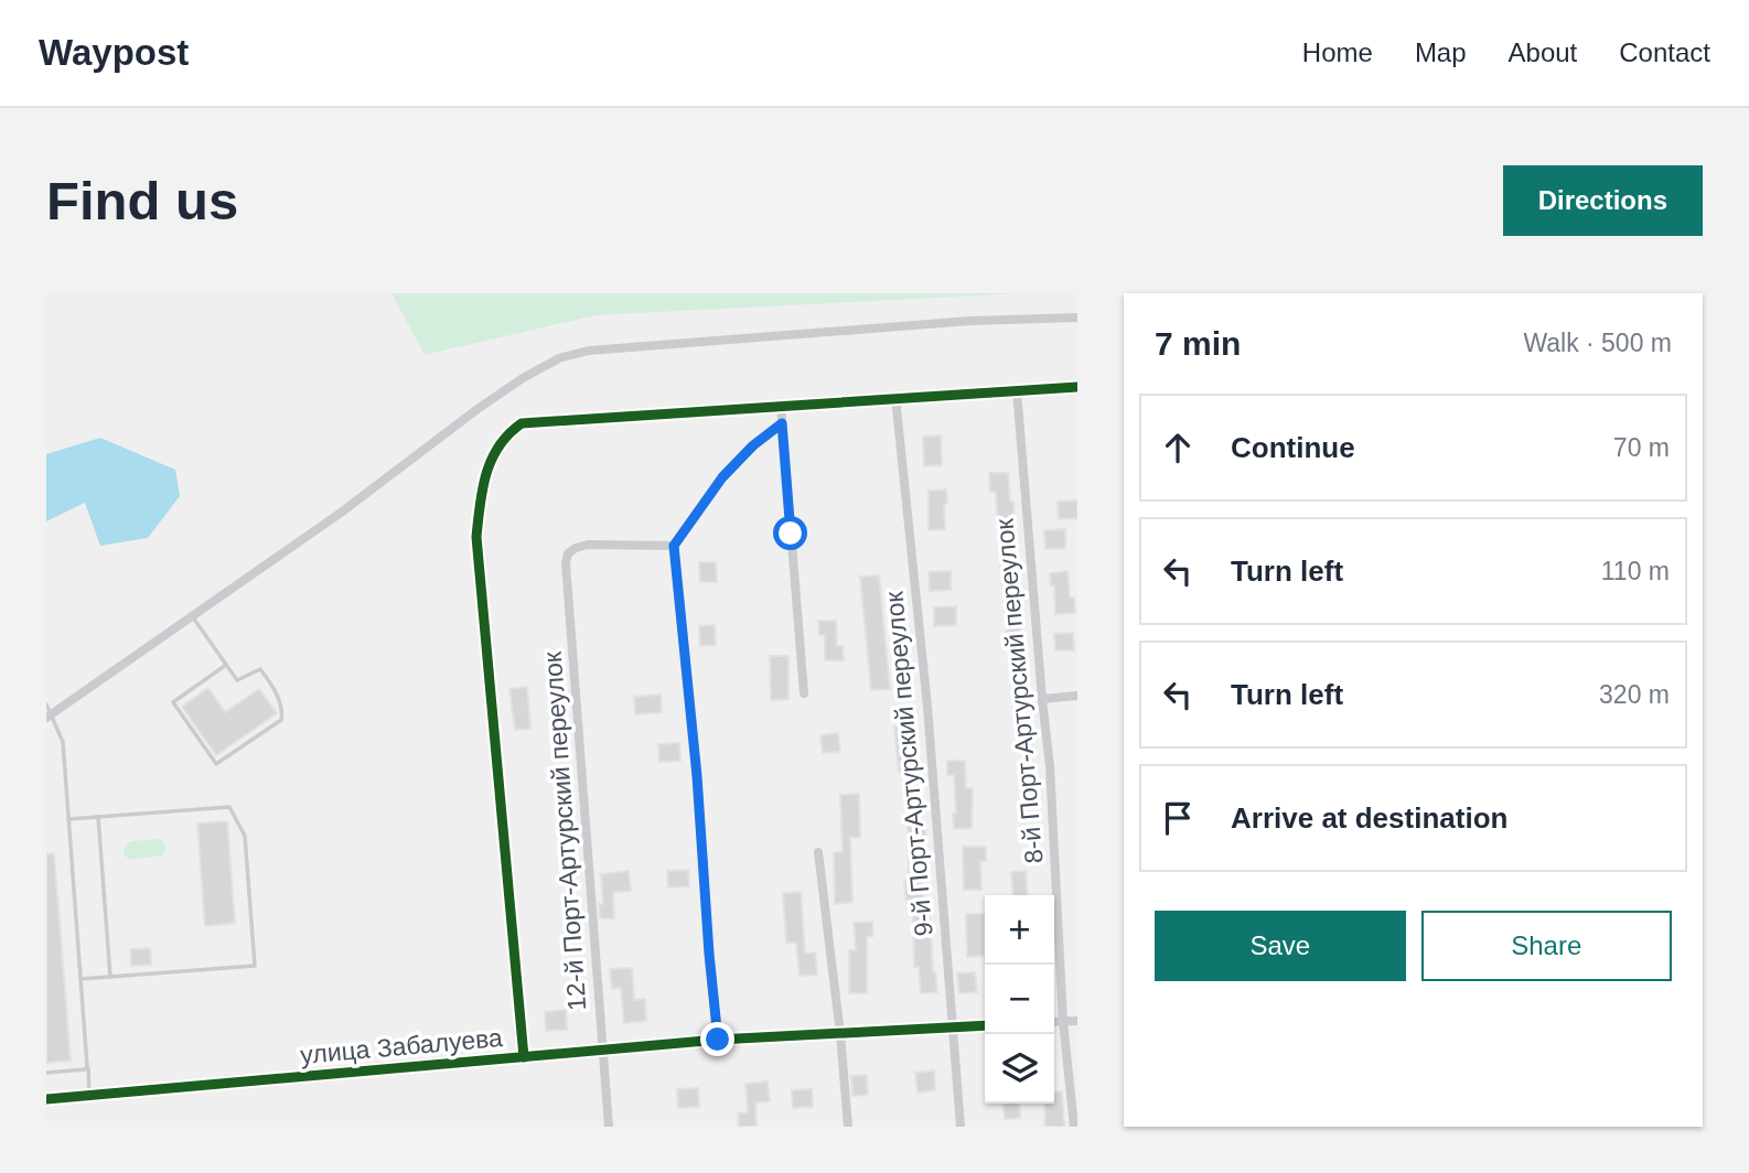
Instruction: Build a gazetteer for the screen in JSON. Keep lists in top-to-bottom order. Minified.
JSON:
{"streets":{"street":["8-й Порт-Артурский переулок","9-й Порт-Артурский переулок","12-й Порт-Артурский переулок","улица Забалуева"]},"crossings":[["9-й Порт-Артурский переулок","улица Забалуева"],["12-й Порт-Артурский переулок","улица Забалуева"]],"page":{"header":"Waypost","nav":["Home","Map","About","Contact"],"buttons":["Directions",["Save","Share"]],"title":"Find us","heading":["7 min","Walk · 500 m"],"list":[["Continue","70 m"],["Turn left","110 m"],["Turn left","320 m"],"Arrive at destination"],"map_buttons":["+","−"]}}
